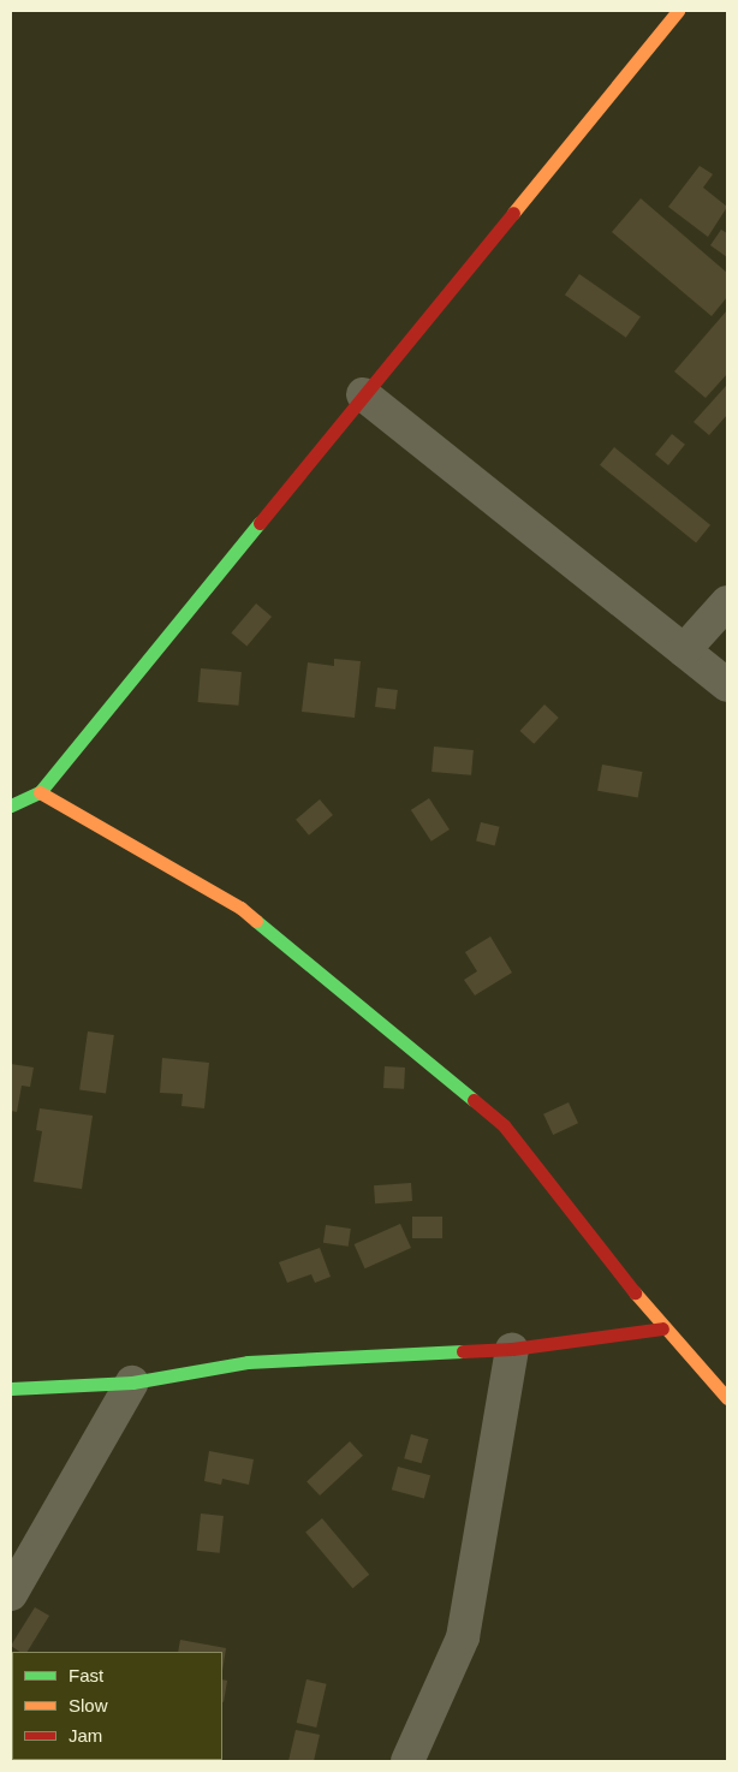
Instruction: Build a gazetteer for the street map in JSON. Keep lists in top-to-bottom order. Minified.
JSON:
{"legend":["Fast","Slow","Jam"]}
